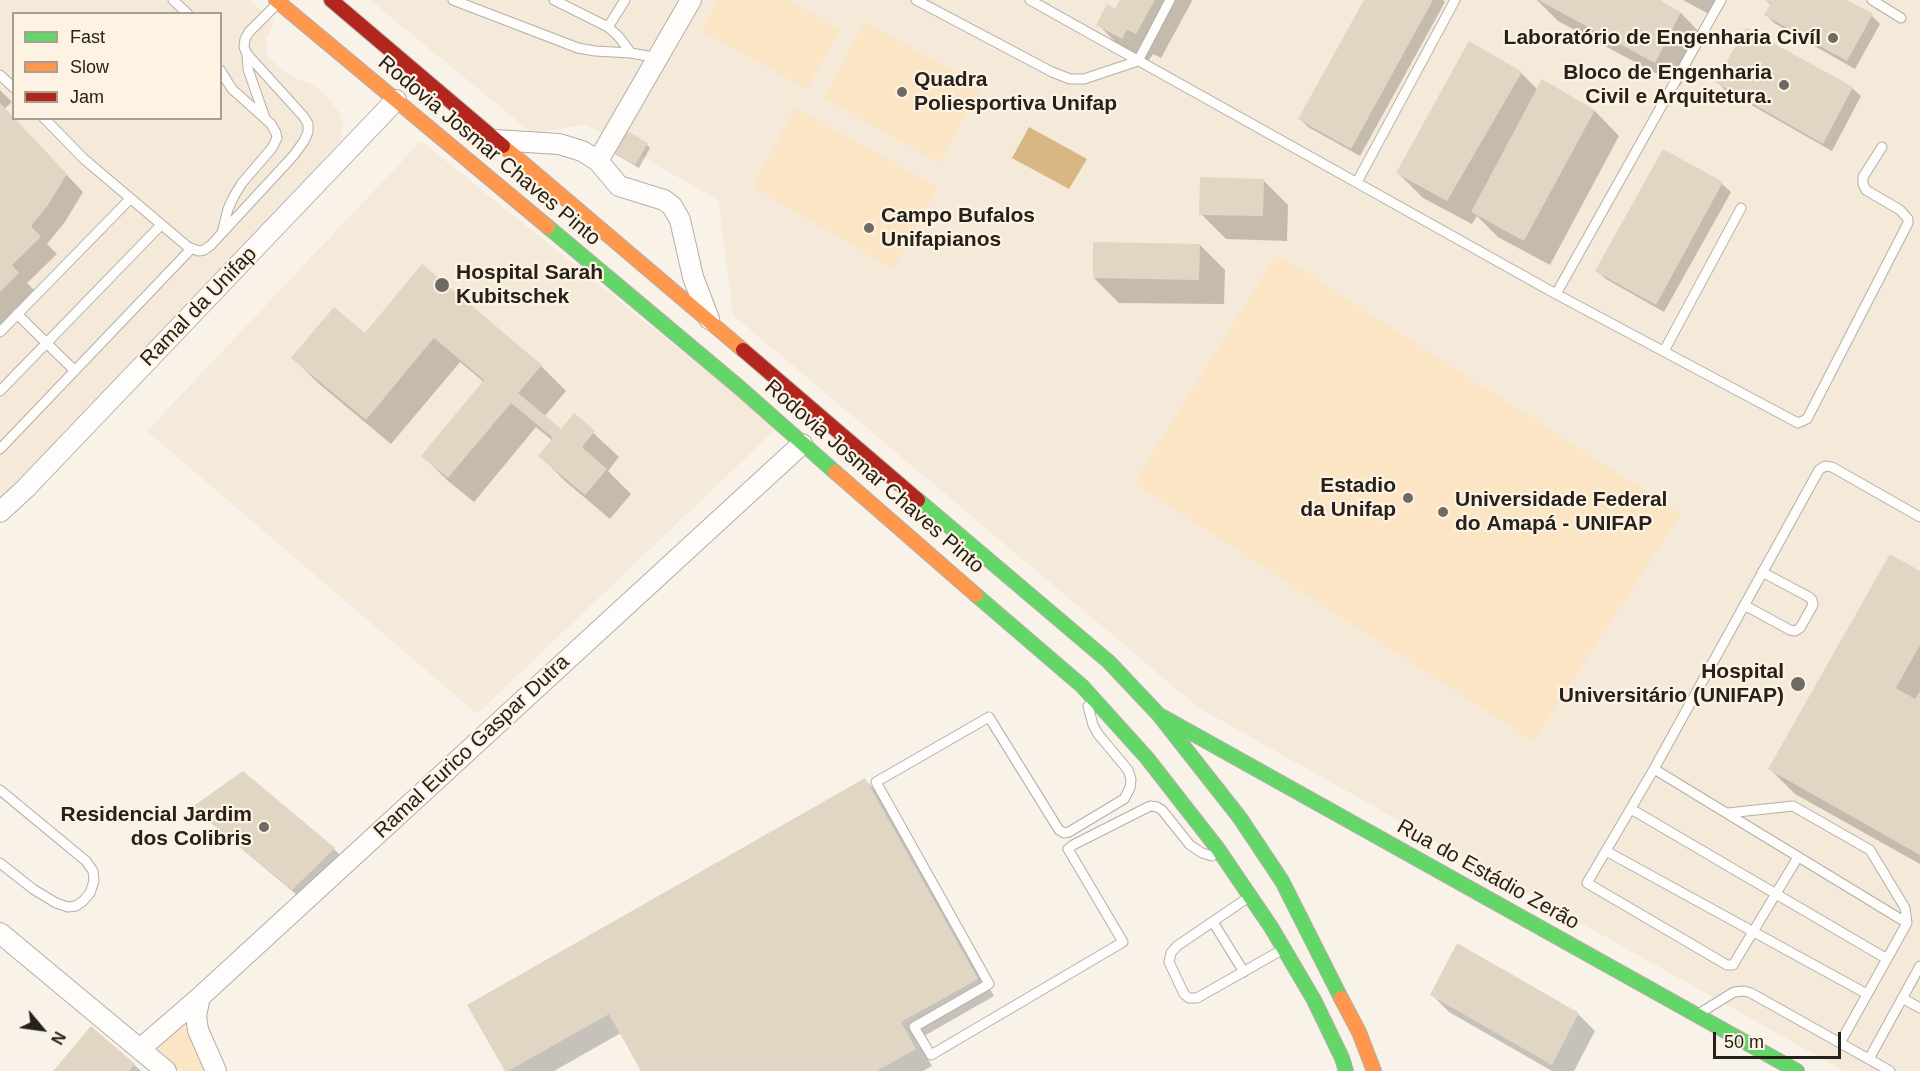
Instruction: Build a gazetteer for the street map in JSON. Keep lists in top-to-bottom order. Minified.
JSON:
{"streets":{"main road":["Rodovia Josmar Chaves Pinto","Rua do Estádio Zerão"],"street":["Ramal da Unifap","Ramal Eurico Gaspar Dutra"]},"crossings":[["Rodovia Josmar Chaves Pinto","Ramal da Unifap"],["Rodovia Josmar Chaves Pinto","Ramal Eurico Gaspar Dutra"],["Rodovia Josmar Chaves Pinto","Rua do Estádio Zerão"]],"places":["Laboratório de Engenharia Civíl","Bloco de Engenharia Civil e Arquitetura.","Quadra Poliesportiva Unifap","Campo Bufalos Unifapianos","Hospital Sarah Kubitschek","Estadio da Unifap","Universidade Federal do Amapá - UNIFAP","Hospital Universitário (UNIFAP)","Residencial Jardim dos Colibris"],"legend":["Fast","Slow","Jam"],"scale_bar":"50 m","north":"bottom right"}
